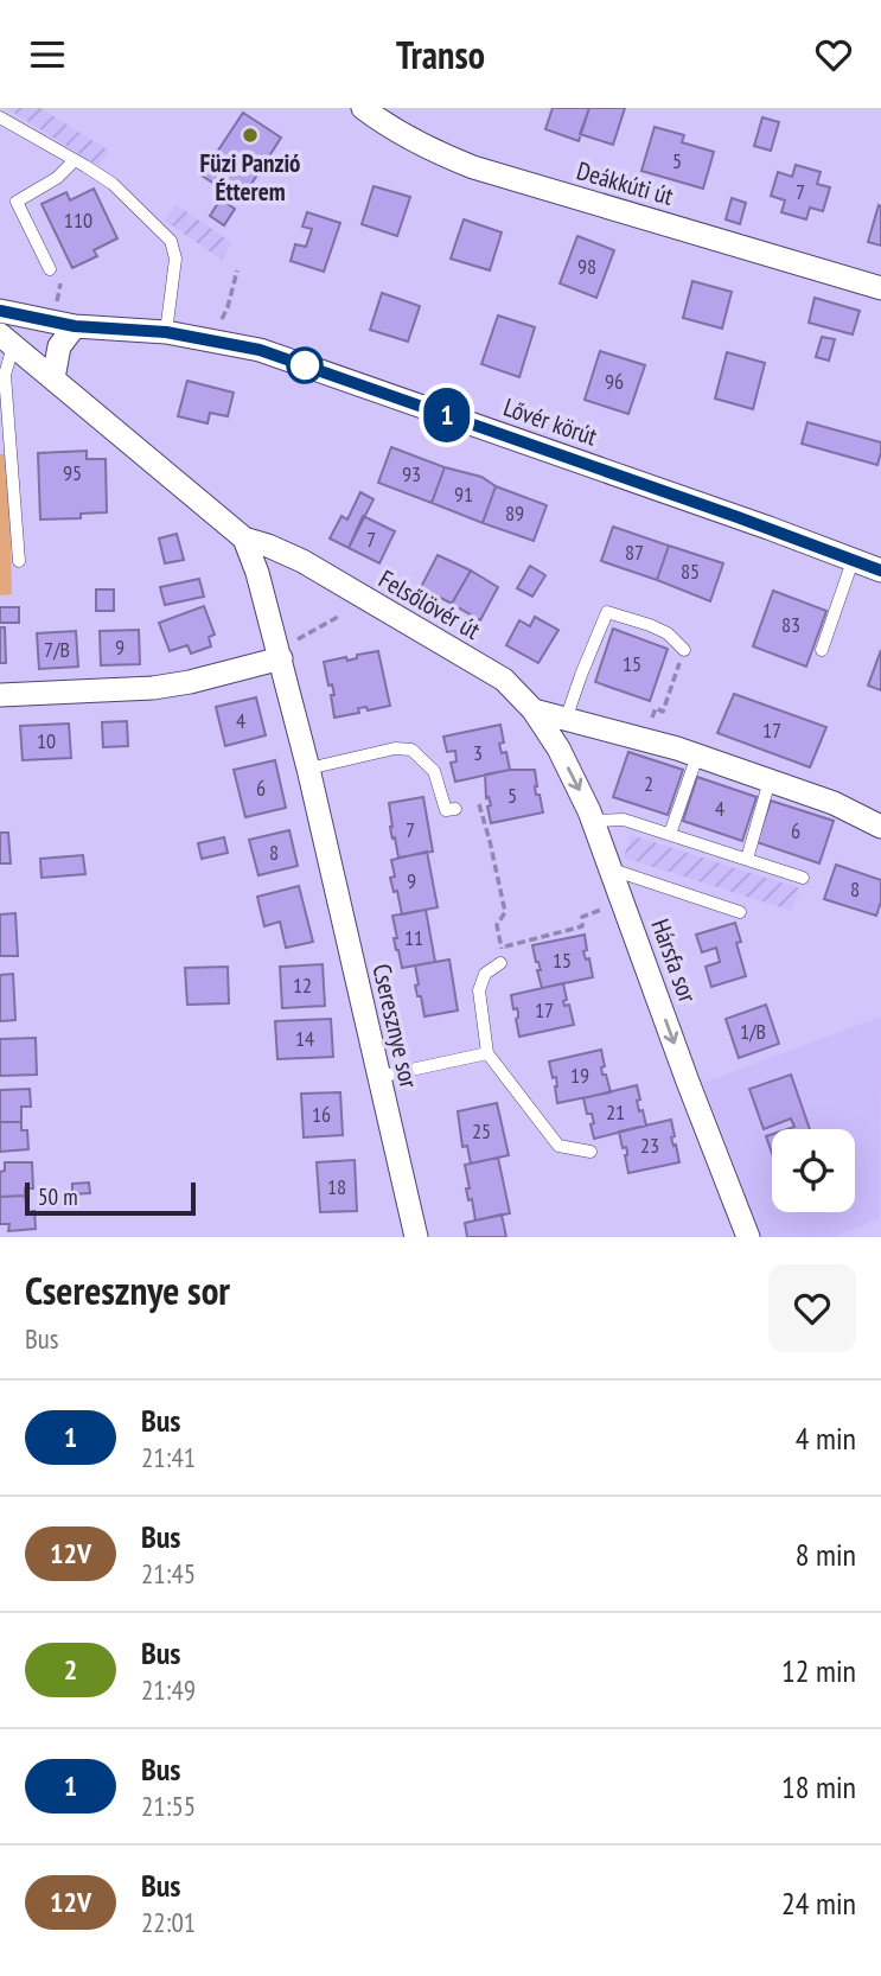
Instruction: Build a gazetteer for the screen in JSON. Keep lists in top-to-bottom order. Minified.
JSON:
{"streets":{"street":["Deákkúti út","Lővér körút","Felsőlövér út","Hársfa sor","Cseresznye sor"]},"crossings":[["Felsőlövér út","Hársfa sor"],["Felsőlövér út","Cseresznye sor"]],"one_way":["Hársfa sor"],"places":["Füzi Panzió Étterem"],"lines":["bus line 1"],"house_numbers":["5","7","110","98","96","95","93","91","89","7","87","85","83","9","7/B","15","4","17","10","3","2","6","5","4","7","6","8","9","8","11","15","12","17","1/B","14","19","21","16","25","23","18"],"scale_bar":"50 m","page":{"header":"Transo","on_map":"1","scale":"50 m","heading":["Cseresznye sor","Bus"],"list":[{"mark":"1","name":"Bus","note":"21:41","value":"4 min"},{"mark":"12V","name":"Bus","note":"21:45","value":"8 min"},{"mark":"2","name":"Bus","note":"21:49","value":"12 min"},{"mark":"1","name":"Bus","note":"21:55","value":"18 min"},{"mark":"12V","name":"Bus","note":"22:01","value":"24 min"}]}}
